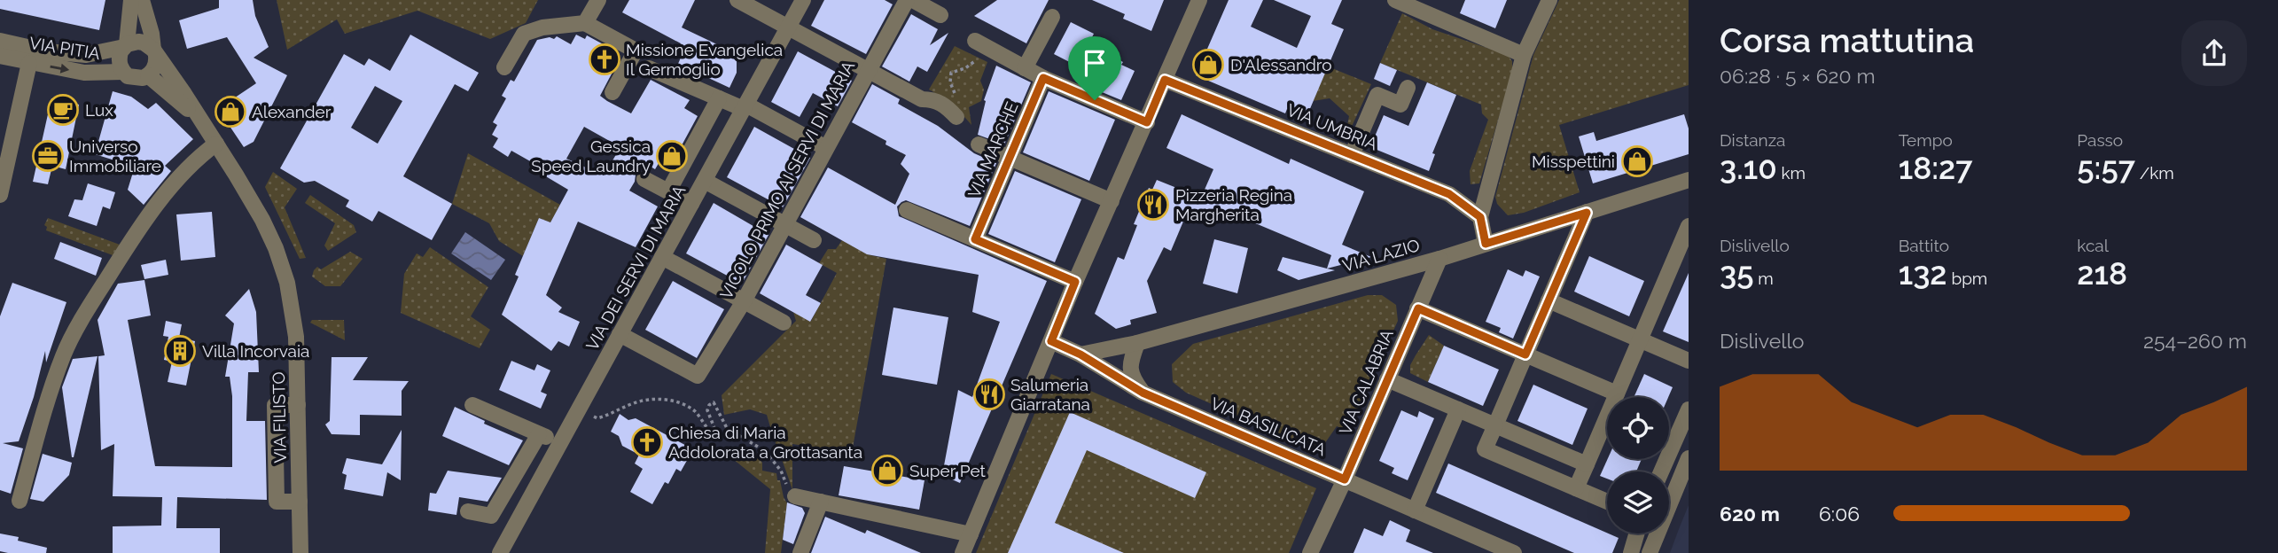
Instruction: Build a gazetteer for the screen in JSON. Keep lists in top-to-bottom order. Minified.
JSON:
{"streets":{"street":["VIA PITIA","VIA UMBRIA","VIA MARCHE","VICOLO PRIMO AI SERVI DI MARIA","VIA LAZIO","VIA DEI SERVI DI MARIA","VIA CALABRIA","VIA FILISTO","VIA BASILICATA"]},"crossings":[["VIA PITIA","VIA FILISTO"],["VICOLO PRIMO AI SERVI DI MARIA","VIA DEI SERVI DI MARIA"],["VIA LAZIO","VIA CALABRIA"],["VIA LAZIO","VIA BASILICATA"],["VIA CALABRIA","VIA BASILICATA"]],"places":{"church":["Missione Evangelica Il Germoglio","Chiesa di Maria Addolorata a Grottasanta"],"shop":["D'Alessandro","Alexander","Gessica Speed Laundry","Misspettini","Super Pet"],"cafe":["Lux"],"office":["Universo Immobiliare"],"restaurant":["Pizzeria Regina Margherita","Salumeria Giarratana"],"building":["Villa Incorvaia"]},"page":{"heading":["Corsa mattutina","06:28 · 5 × 620 m"],"stats":[["Distanza","3.10 km"],["Tempo","18:27"],["Passo","5:57 /km"],["Dislivello","35 m"],["Battito","132 bpm"],["kcal","218"]],"chart":["Dislivello","254–260 m"],"list":[{"name":"620 m","note":"6:06"}]}}
